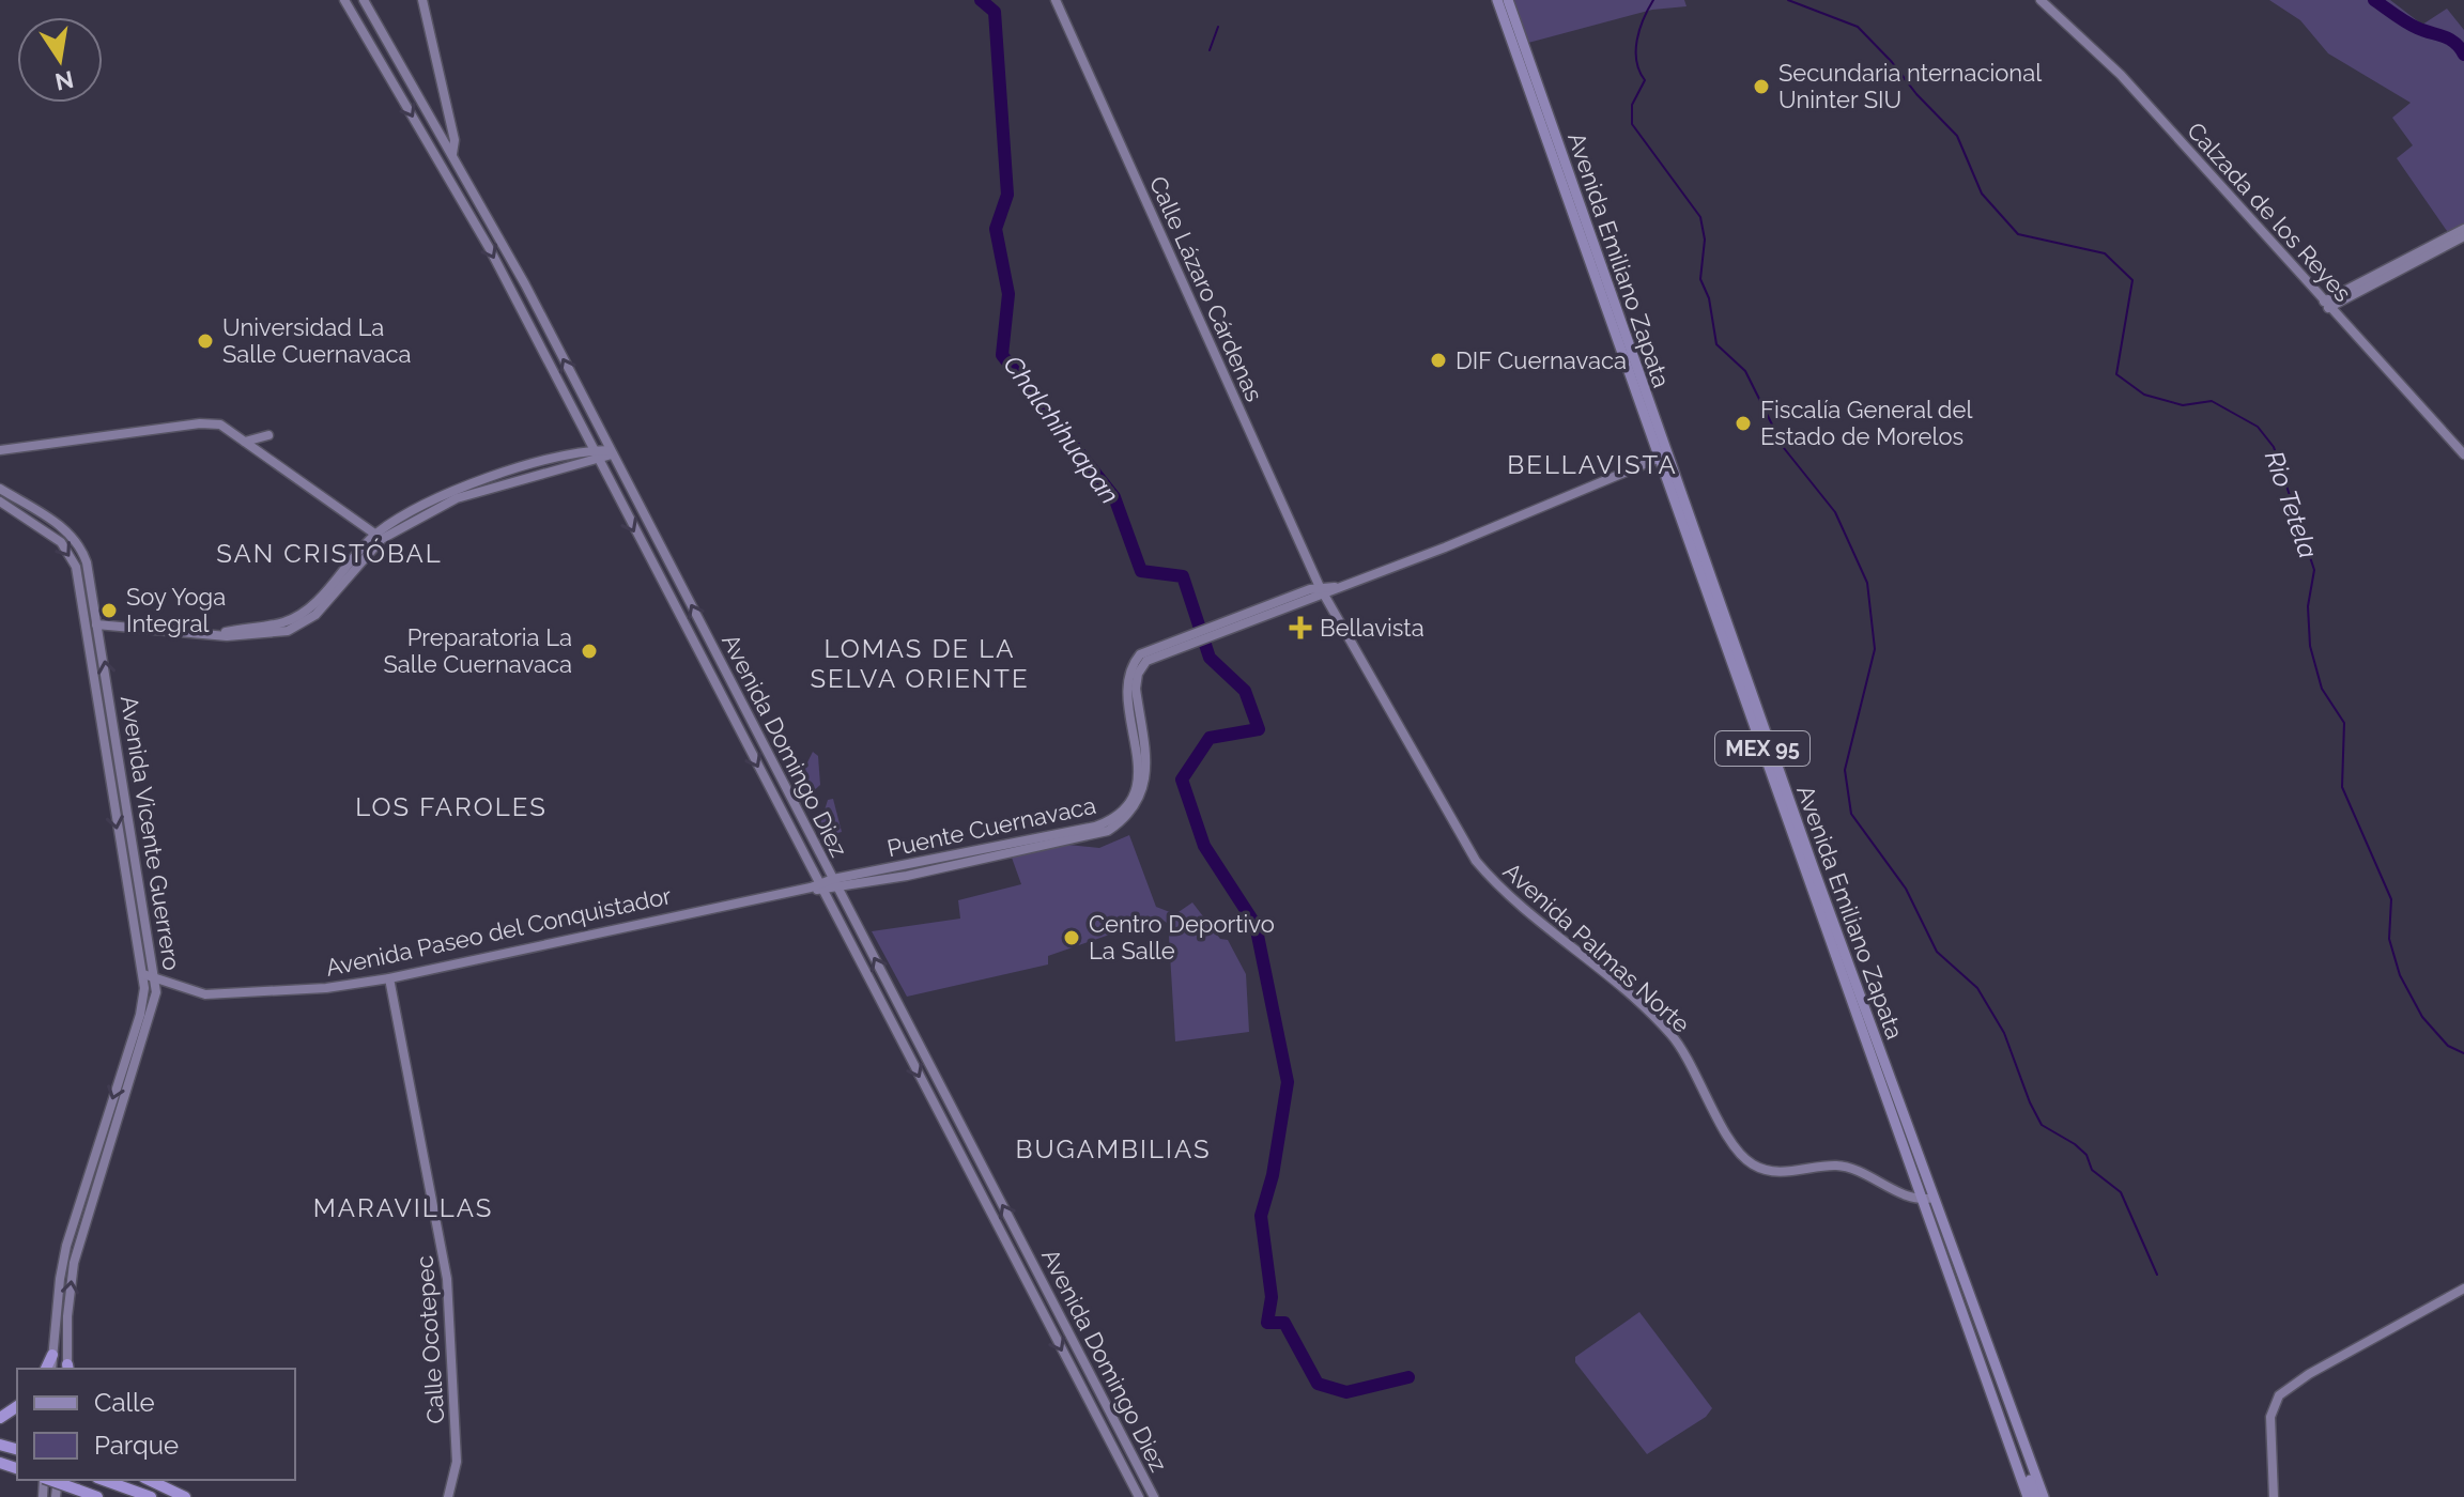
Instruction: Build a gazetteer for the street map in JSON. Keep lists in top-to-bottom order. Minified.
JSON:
{"streets":{"main road":["Calzada de los Reyes","Avenida Emiliano Zapata","Calle Lázaro Cárdenas","Avenida Domingo Diez","MEX 95","Puente Cuernavaca","Avenida Vicente Guerrero","Avenida Paseo del Conquistador","Avenida Palmas Norte","Calle Ocotepec"]},"crossings":[["Avenida Emiliano Zapata","Puente Cuernavaca"],["Avenida Emiliano Zapata","Avenida Palmas Norte"],["Calle Lázaro Cárdenas","Puente Cuernavaca"],["Calle Lázaro Cárdenas","Avenida Palmas Norte"],["Avenida Domingo Diez","Puente Cuernavaca"],["Avenida Domingo Diez","Avenida Paseo del Conquistador"],["Puente Cuernavaca","Avenida Paseo del Conquistador"],["Puente Cuernavaca","Avenida Palmas Norte"],["Avenida Vicente Guerrero","Avenida Paseo del Conquistador"],["Avenida Paseo del Conquistador","Calle Ocotepec"]],"districts":["BELLAVISTA","SAN CRISTÓBAL","LOMAS DE LA SELVA ORIENTE","LOS FAROLES","BUGAMBILIAS","MARAVILLAS"],"water":["Chalchihuapan","Rio Tetela"],"places":{"other":["Secundaria nternacional Uninter SIU","Universidad La Salle Cuernavaca","DIF Cuernavaca","Fiscalía General del Estado de Morelos","Soy Yoga Integral","Preparatoria La Salle Cuernavaca","Centro Deportivo La Salle"],"health":["Bellavista"]},"legend":["Calle","Parque"],"north":"bottom"}
